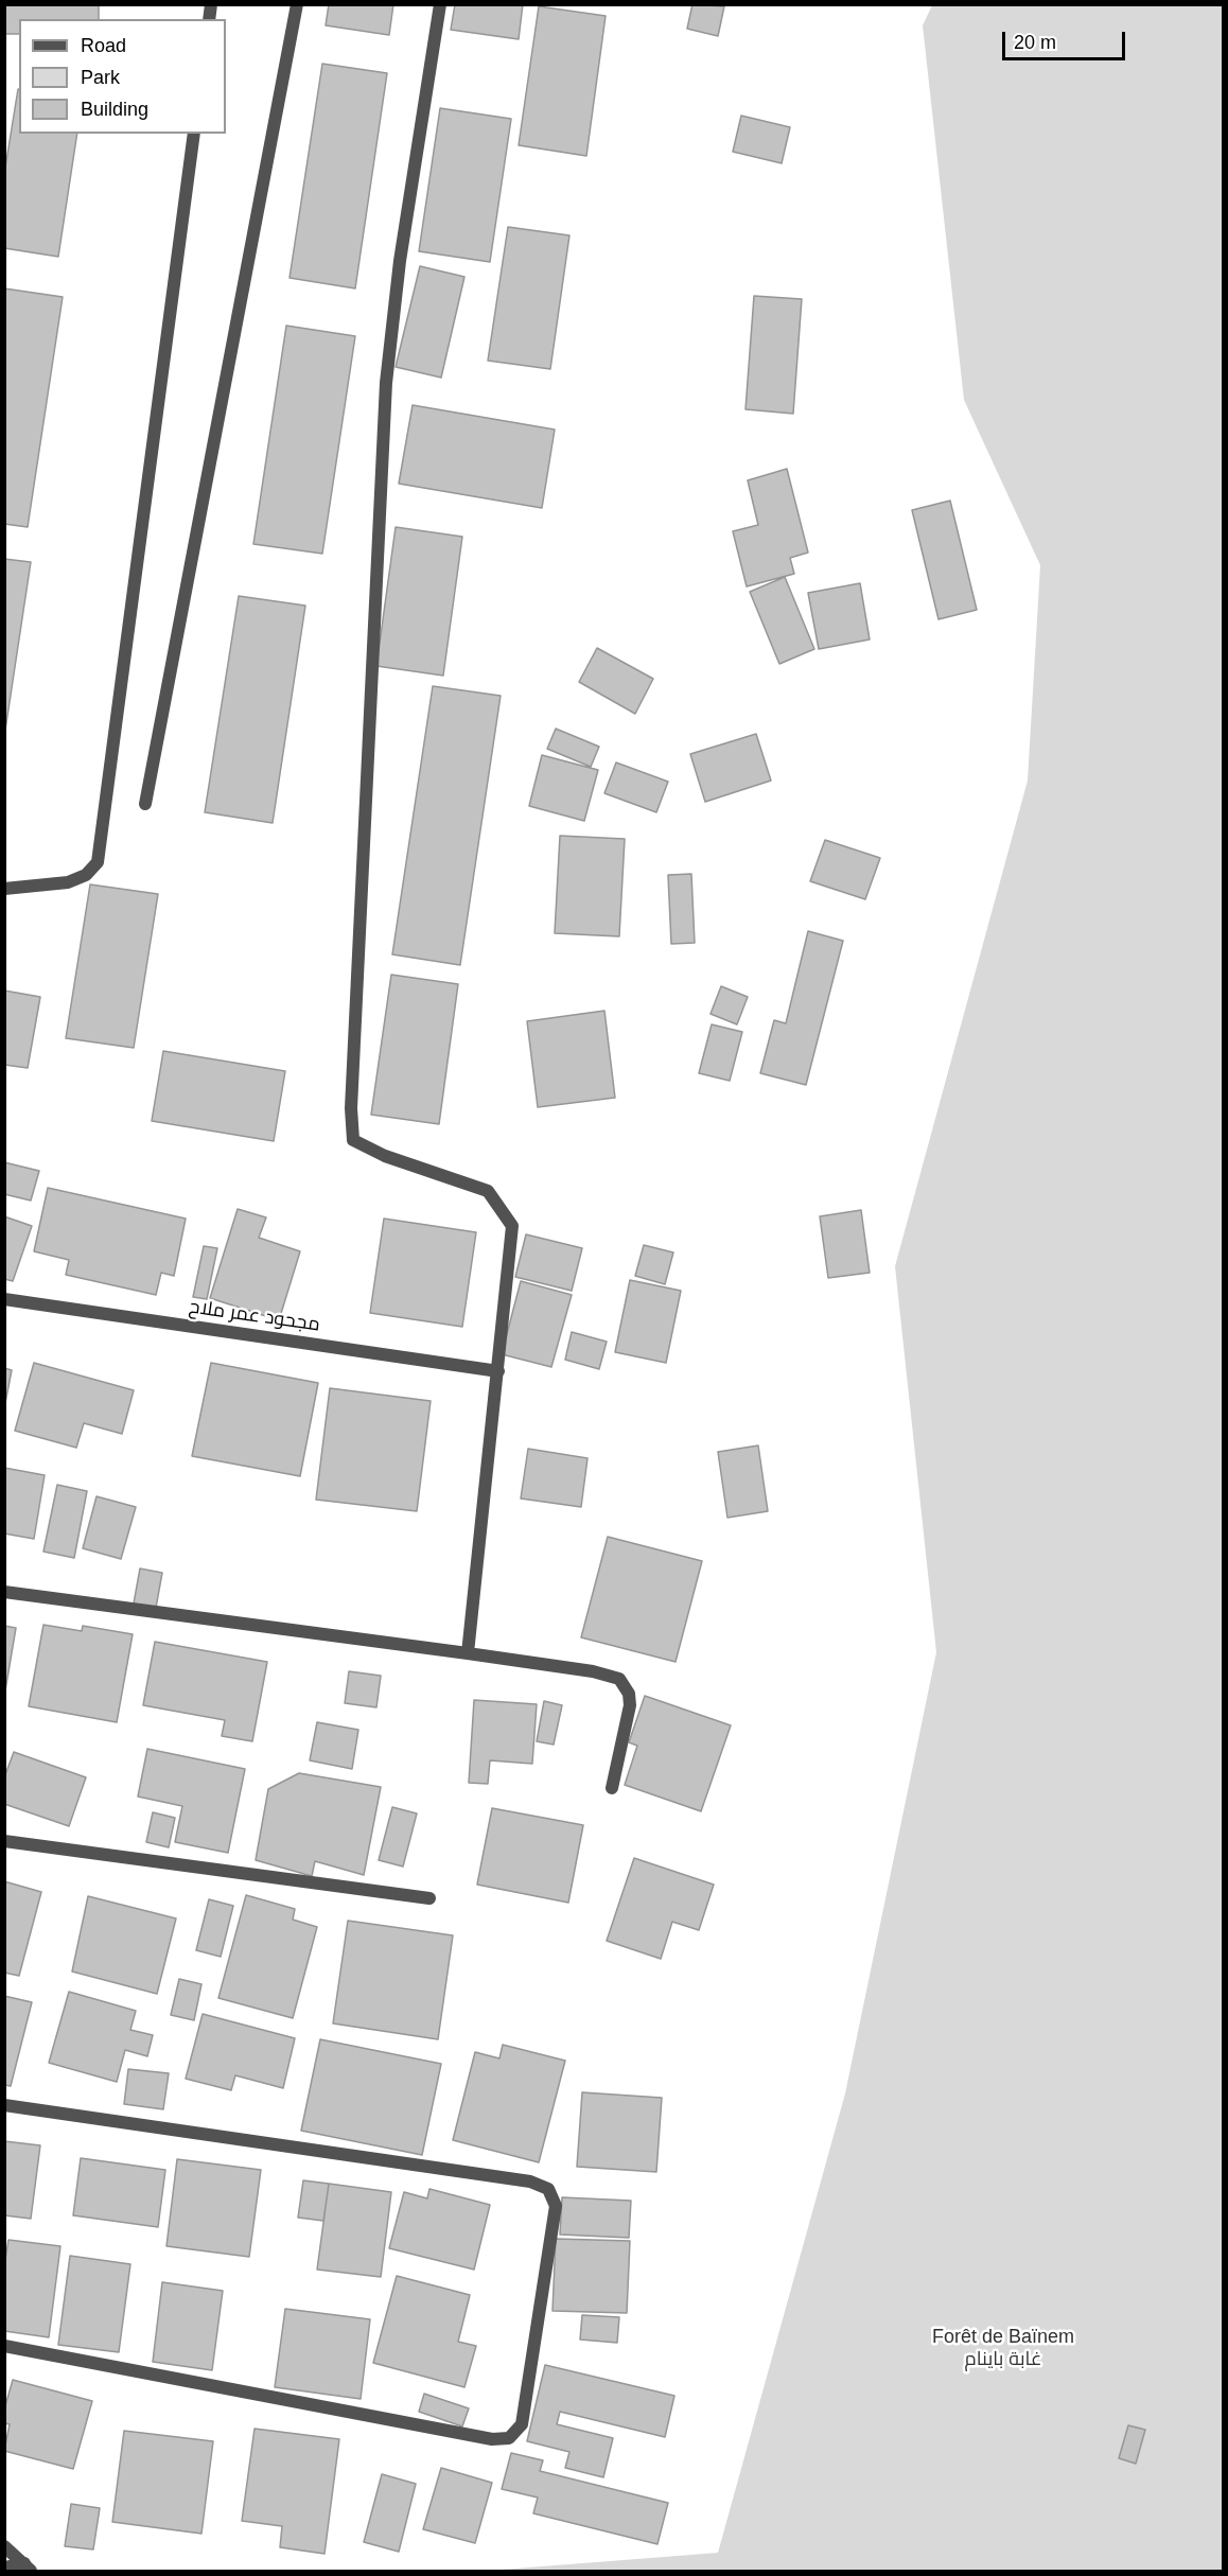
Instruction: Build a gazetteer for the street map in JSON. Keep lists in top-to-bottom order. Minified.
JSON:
{"streets":{"street":["مجحود عمر ملاح"]},"parks":["Forêt de Baïnem غابة باينام"],"legend":["Road","Park","Building"],"scale_bar":"20 m"}
